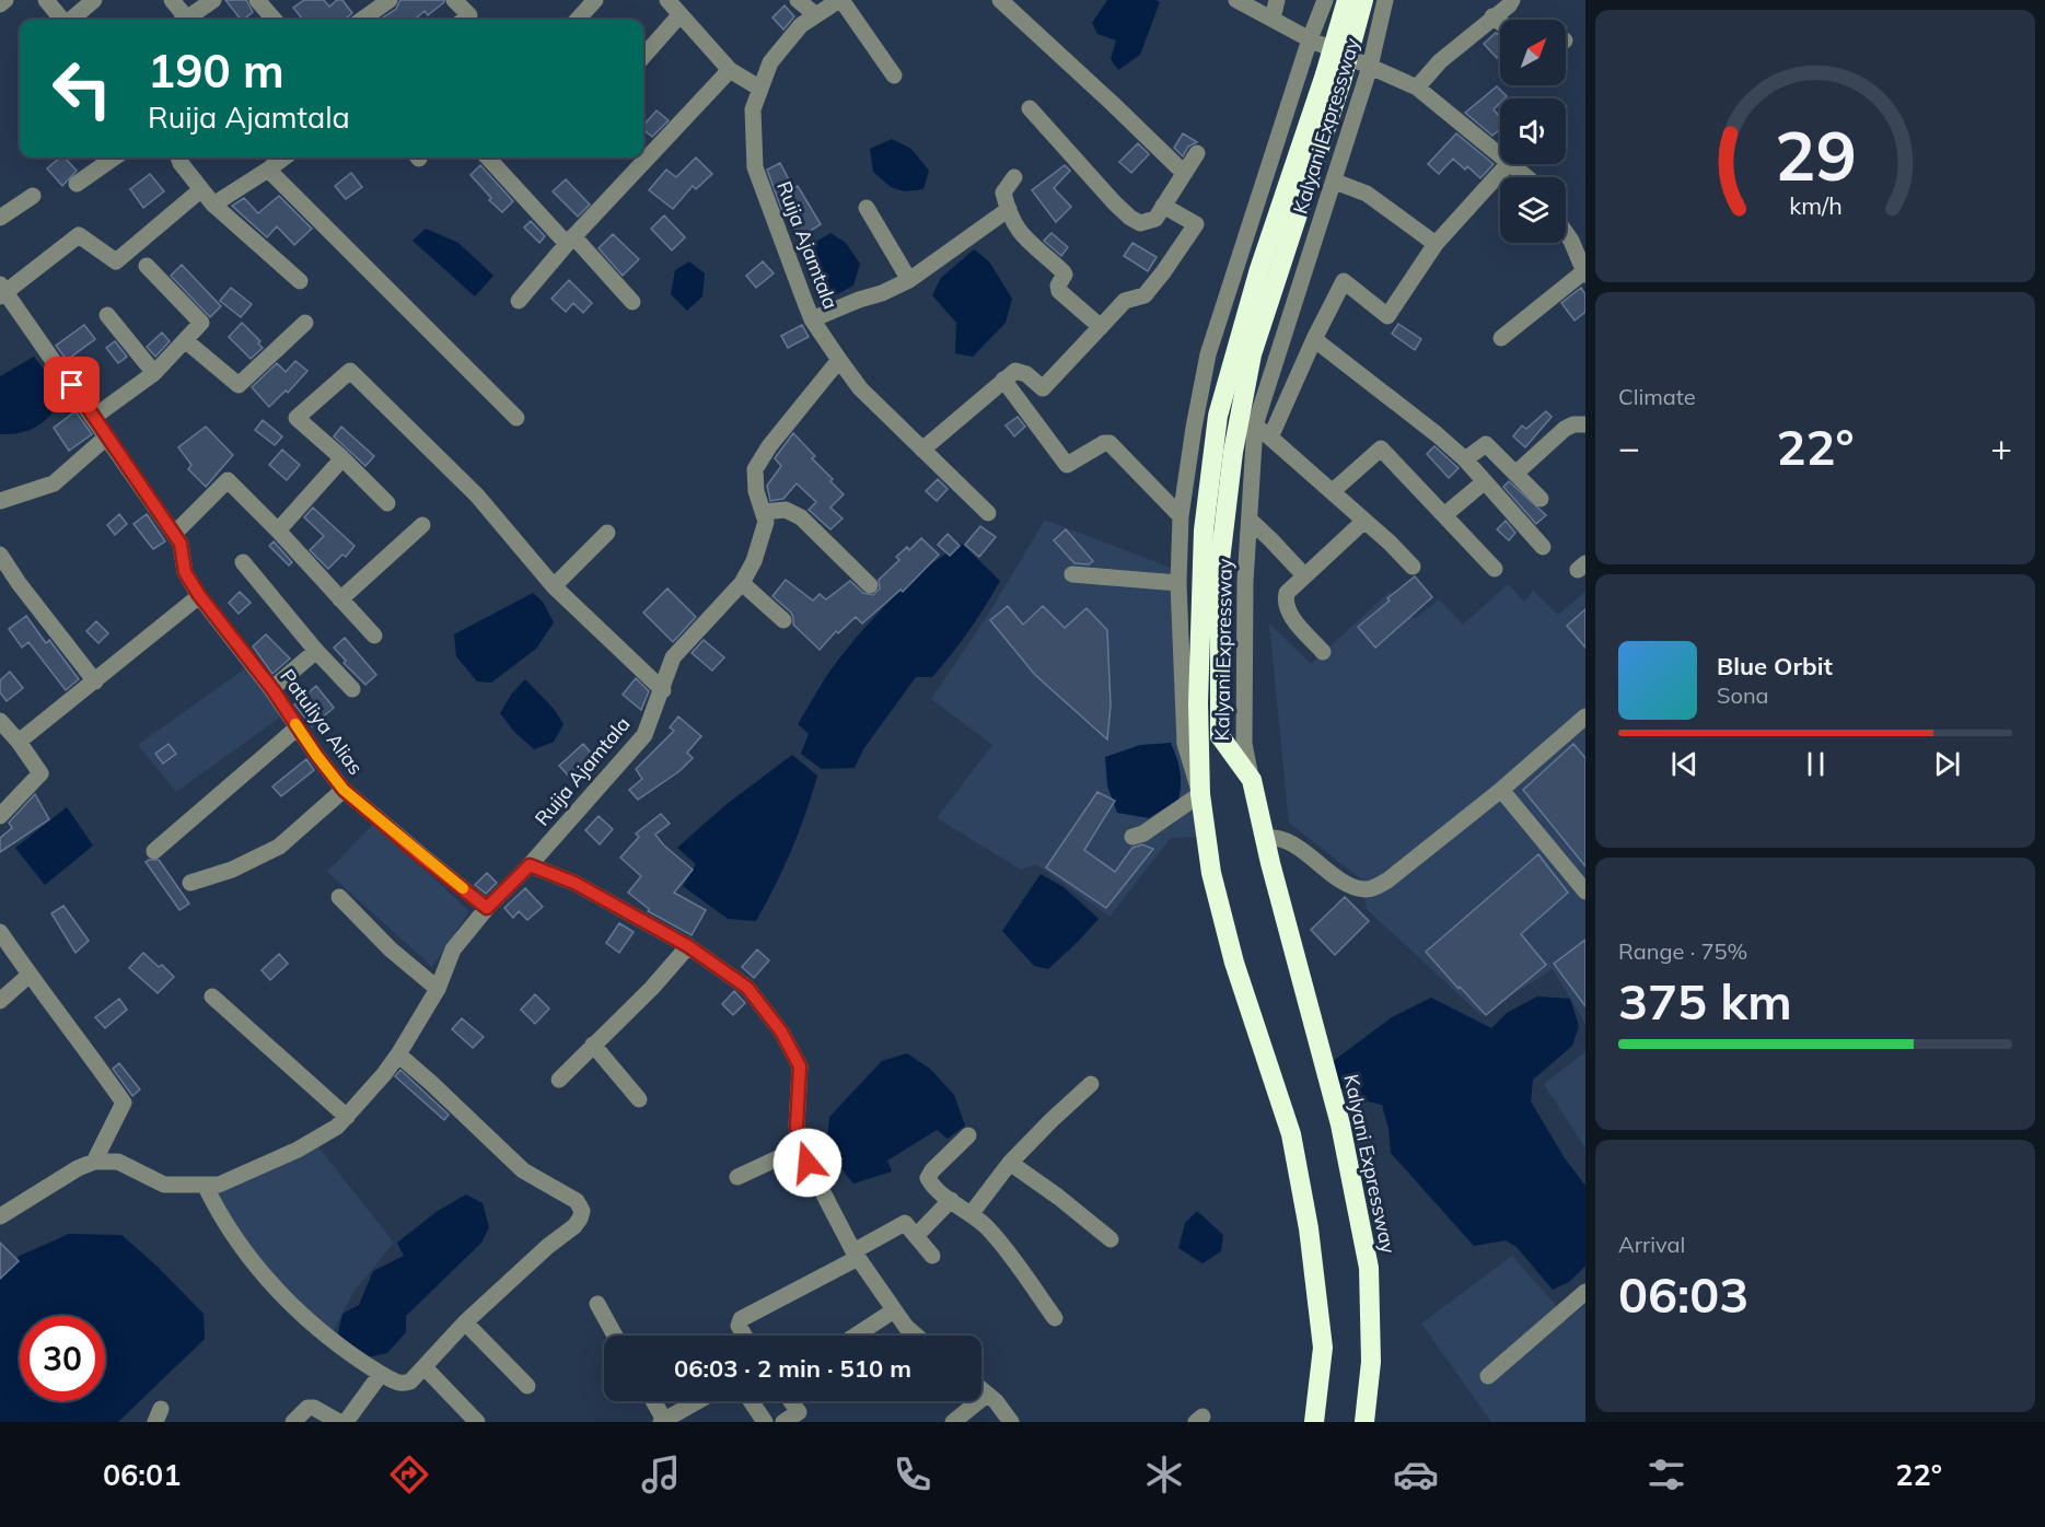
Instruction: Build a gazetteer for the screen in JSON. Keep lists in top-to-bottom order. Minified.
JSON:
{"streets":{"highway":["Kalyani Expressway"],"street":["Ruija Ajamtala","Patuliya Alias"]},"crossings":[["Ruija Ajamtala","Patuliya Alias"]],"north":"top right","page":{"turn":["190 m","Ruija Ajamtala"],"tile":["Climate",["Range · 75%","375 km"],["Arrival","06:03"]],"heat":["−","22°","+"],"song":["Blue Orbit","Sona"],"limit":"30","trip":"06:03 · 2 min · 510 m","tabs":["06:01","22°"],"gauge":["29","km/h"]}}
